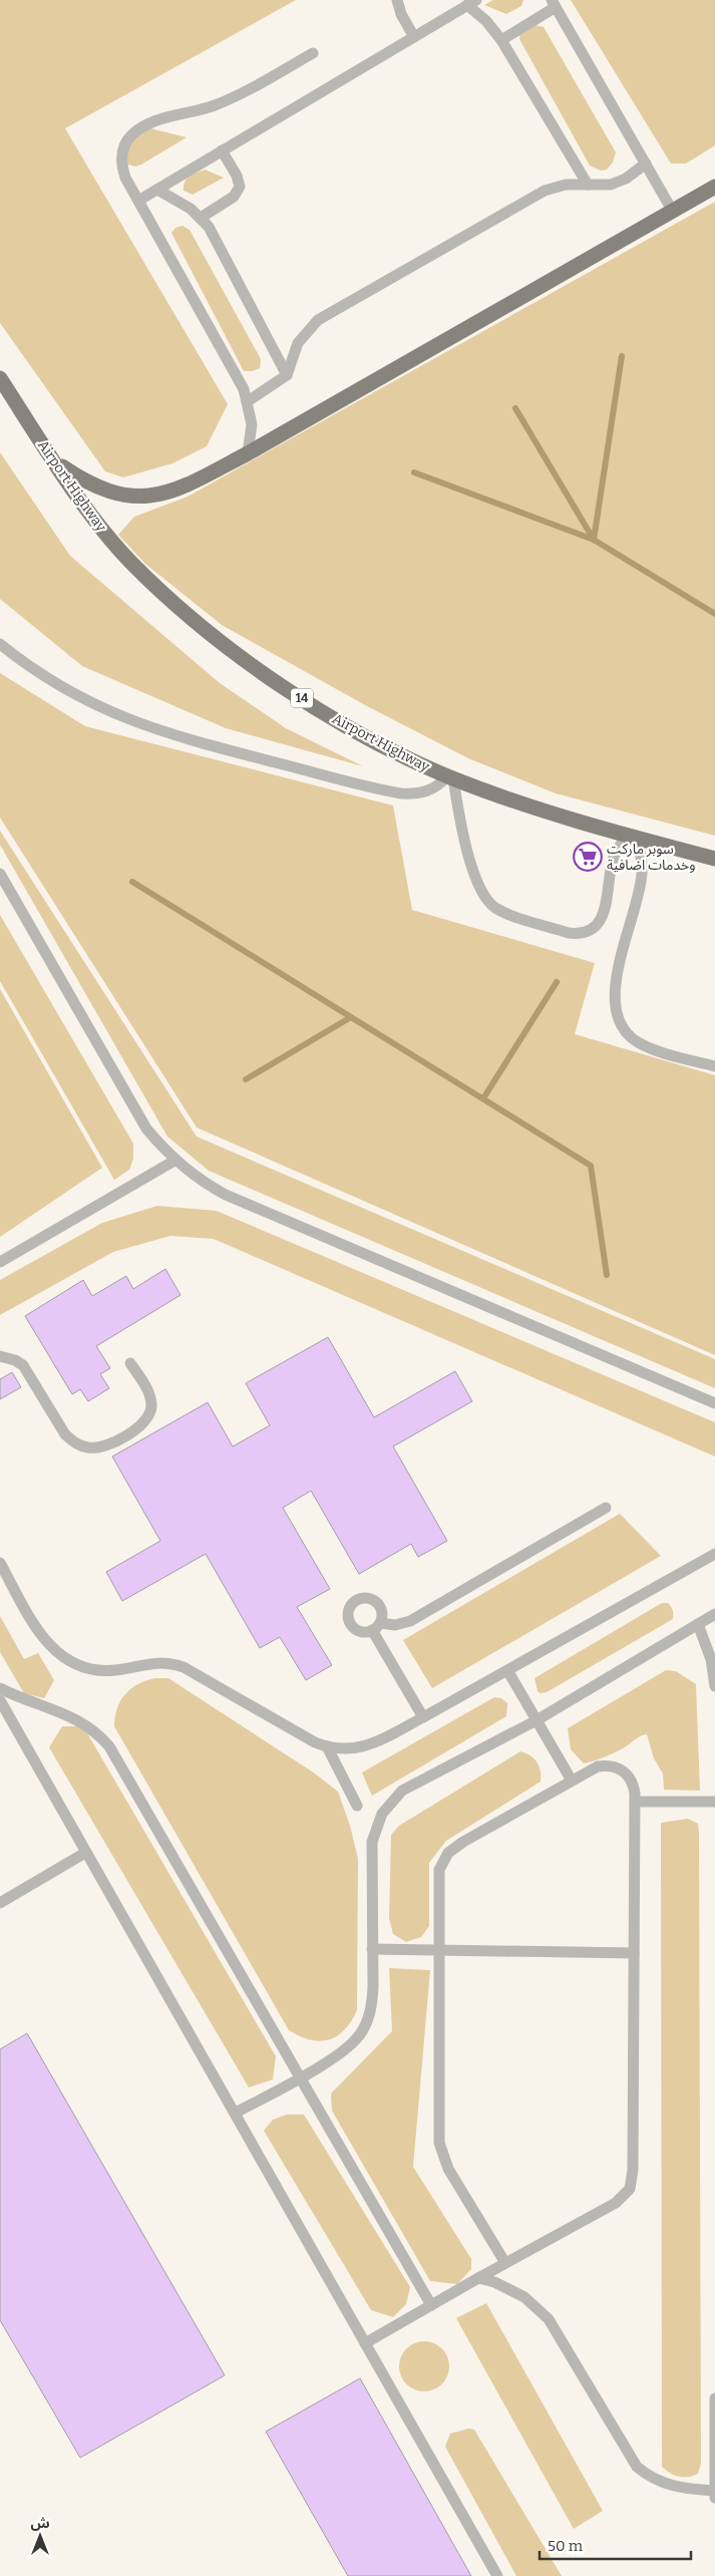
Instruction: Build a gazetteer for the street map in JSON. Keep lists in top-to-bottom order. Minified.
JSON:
{"streets":{"main road":["Airport Highway","14"]},"places":{"supermarket":["سوبر ماركت وخدمات اضافية"]},"scale_bar":"50 m","north":"top"}
